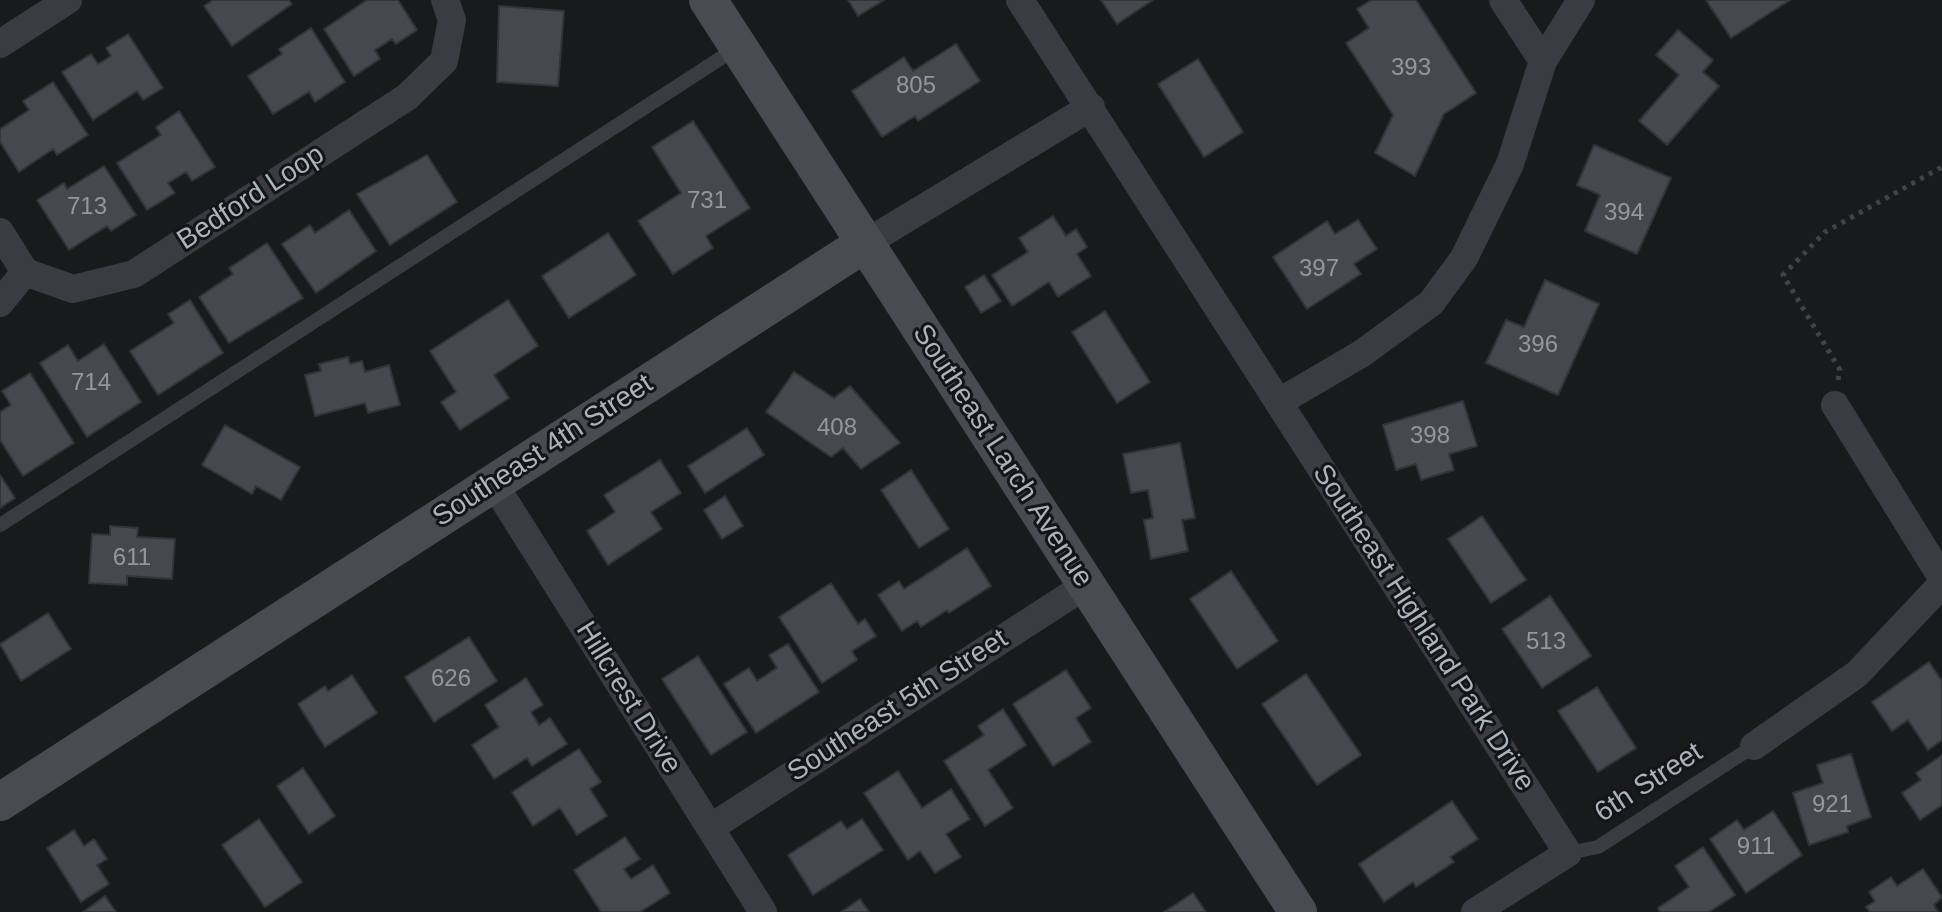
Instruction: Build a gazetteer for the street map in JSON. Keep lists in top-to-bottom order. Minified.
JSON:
{"streets":{"main road":["Southeast 4th Street","Southeast Larch Avenue"],"street":["Bedford Loop","Southeast Highland Park Drive","Hillcrest Drive","Southeast 5th Street"],"lane":["6th Street"]},"crossings":[["Southeast 4th Street","Southeast Larch Avenue"],["Southeast 4th Street","Southeast Highland Park Drive"],["Southeast 4th Street","Hillcrest Drive"],["Southeast Larch Avenue","Southeast 5th Street"],["Southeast Highland Park Drive","6th Street"],["Hillcrest Drive","Southeast 5th Street"]],"house_numbers":["393","805","731","713","394","397","396","714","408","398","611","513","626","921","911"]}
